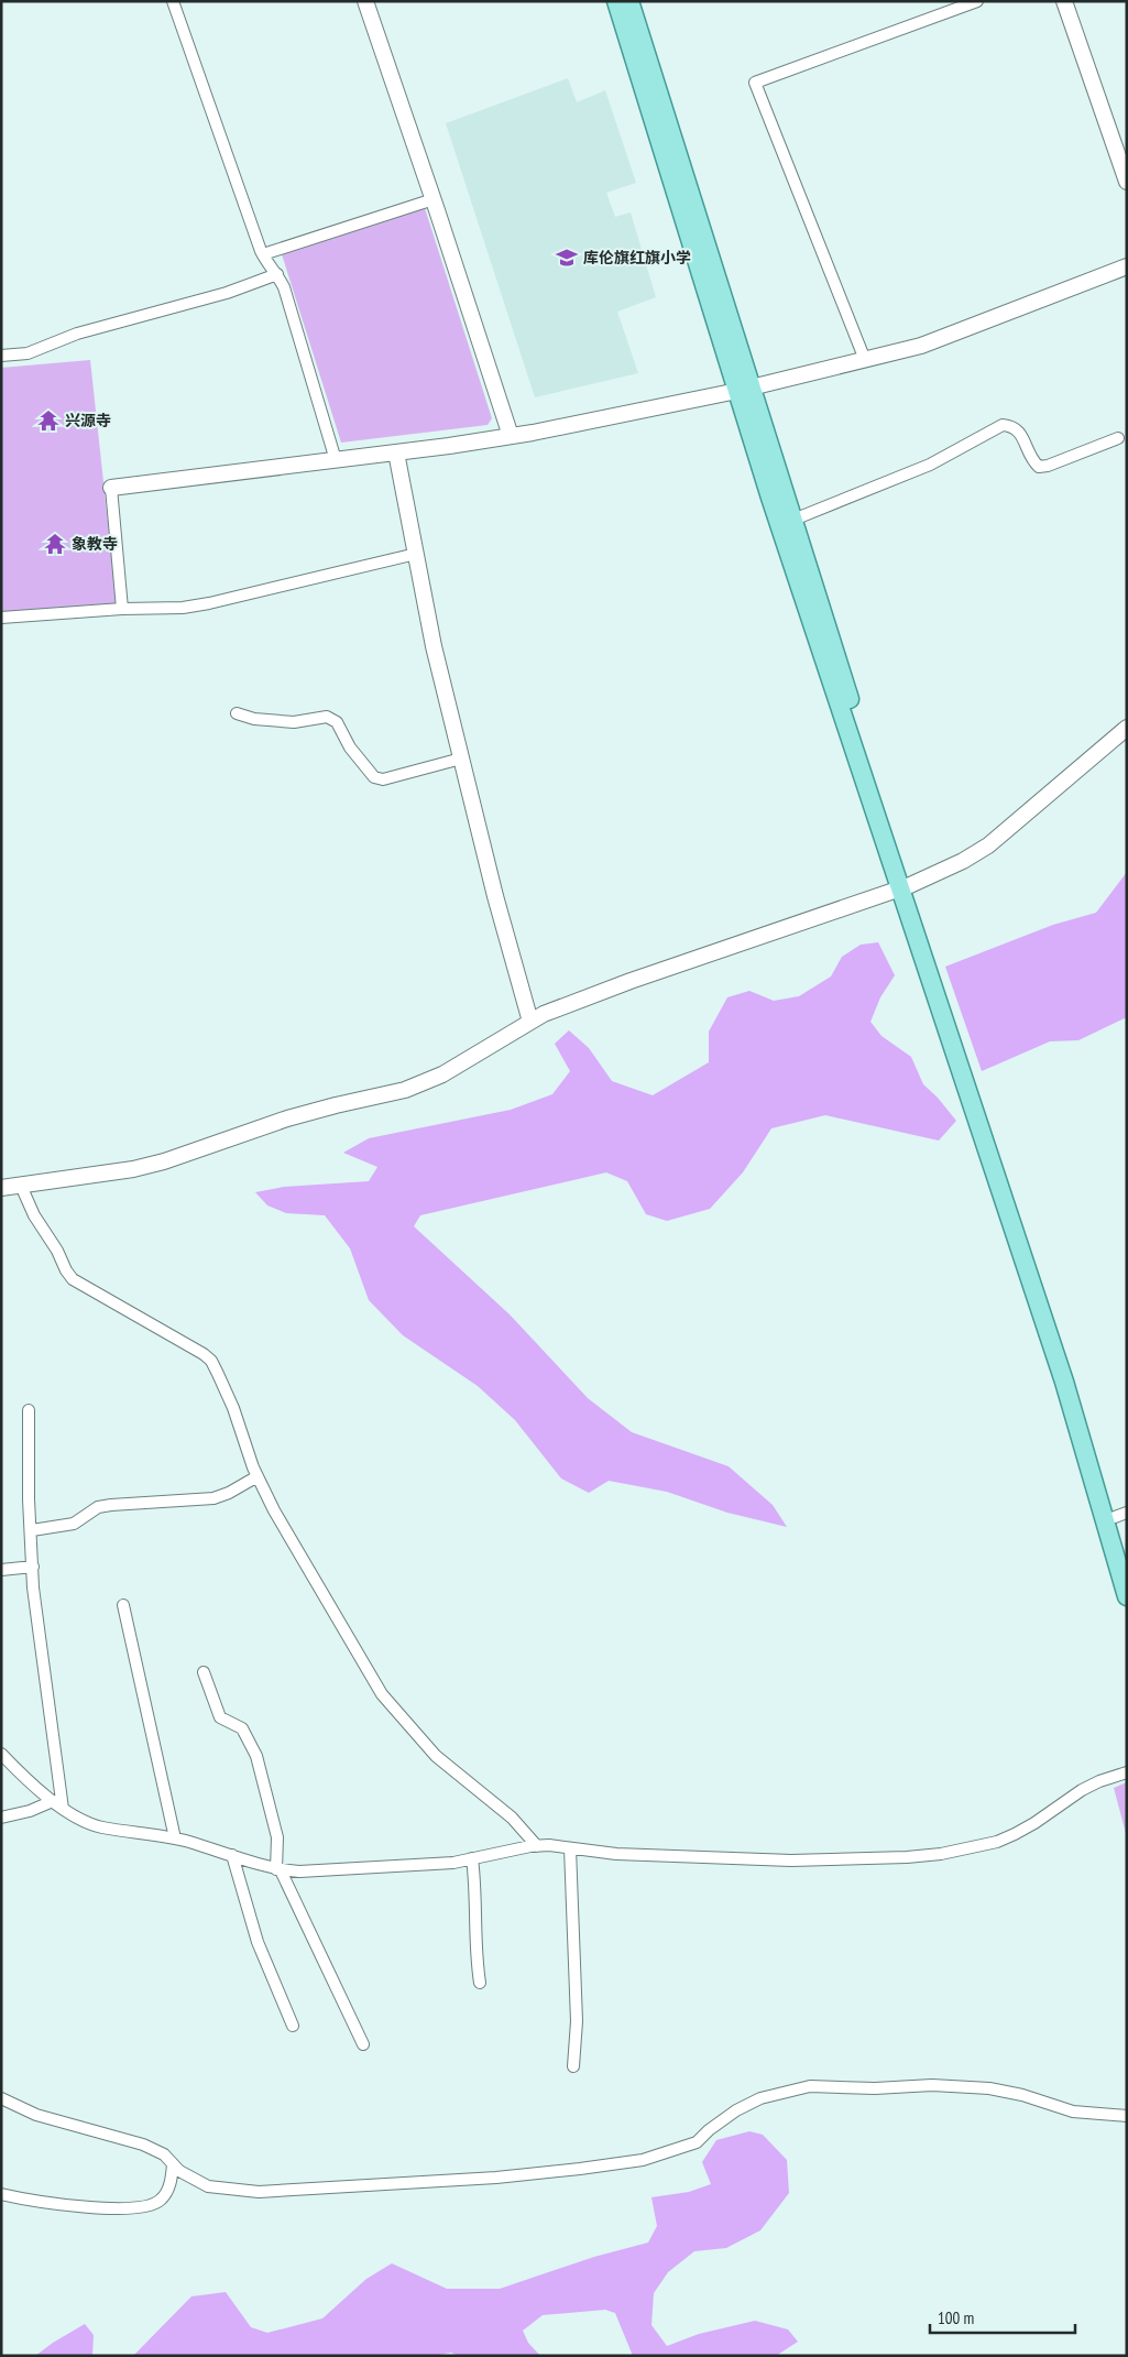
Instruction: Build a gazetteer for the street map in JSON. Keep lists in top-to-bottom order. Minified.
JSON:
{"places":{"school or university":["库伦旗红旗小学"],"temple":["兴源寺","象教寺"]},"scale_bar":"100 m"}
